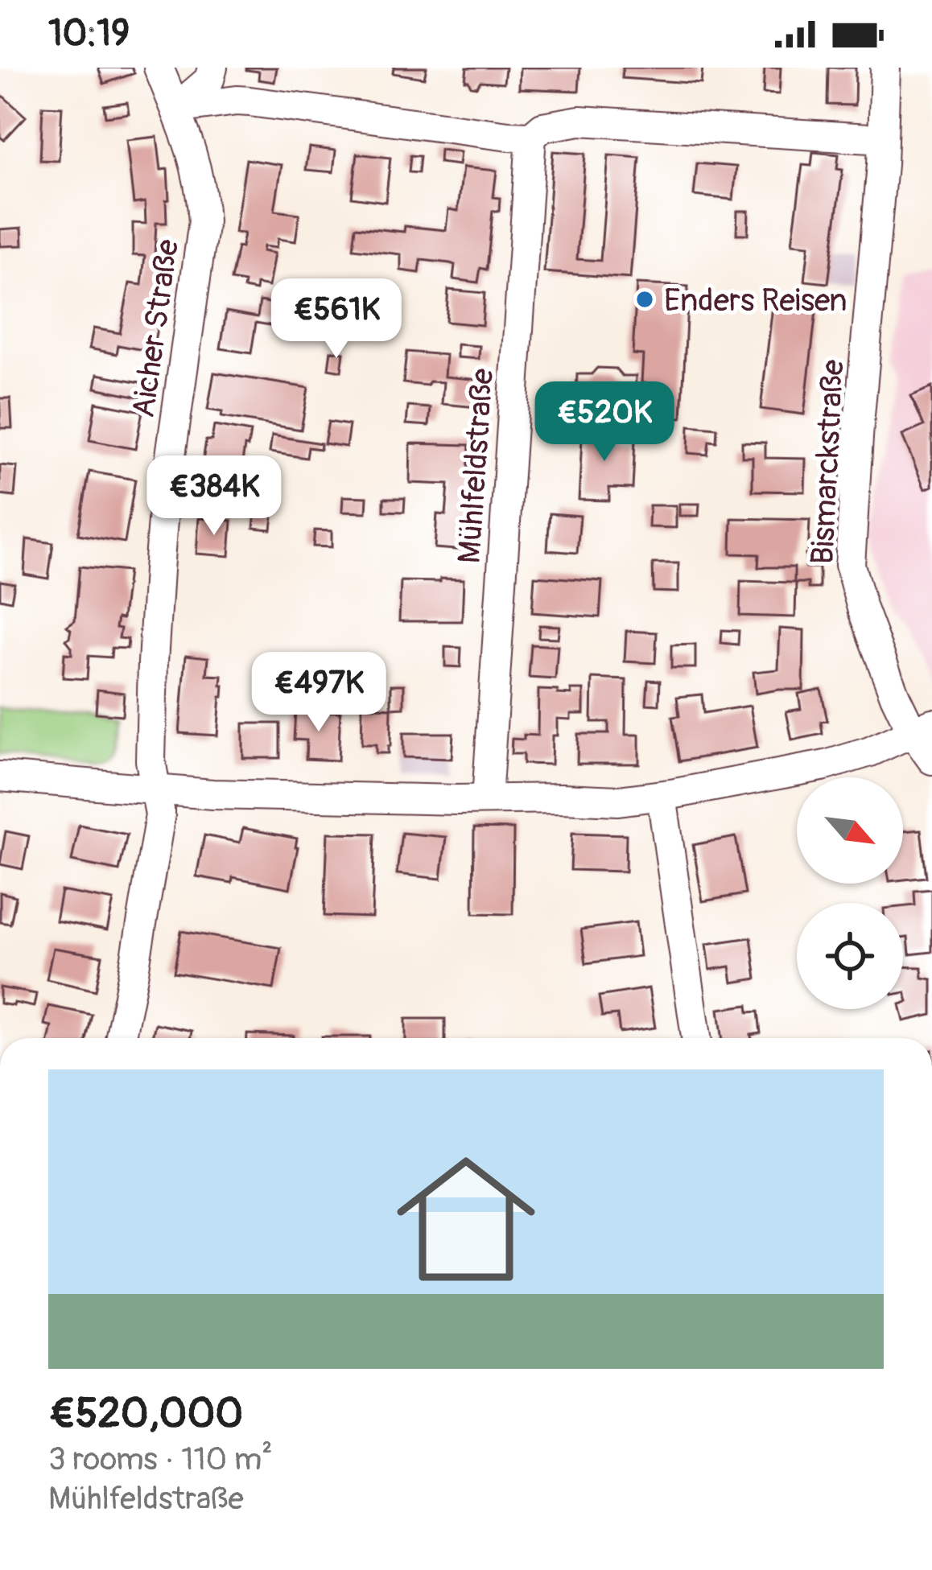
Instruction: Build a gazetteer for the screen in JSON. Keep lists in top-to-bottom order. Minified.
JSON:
{"streets":{"street":["Aicher Straße","Bismarckstraße","Mühlfeldstraße"]},"places":["Enders Reisen"],"north":"bottom right","page":{"status":"10:19","price":["€561K","€520K","€384K","€497K"],"list":[{"name":"€520,000","note":"3 rooms · 110 m² · Mühlfeldstraße"}]}}
